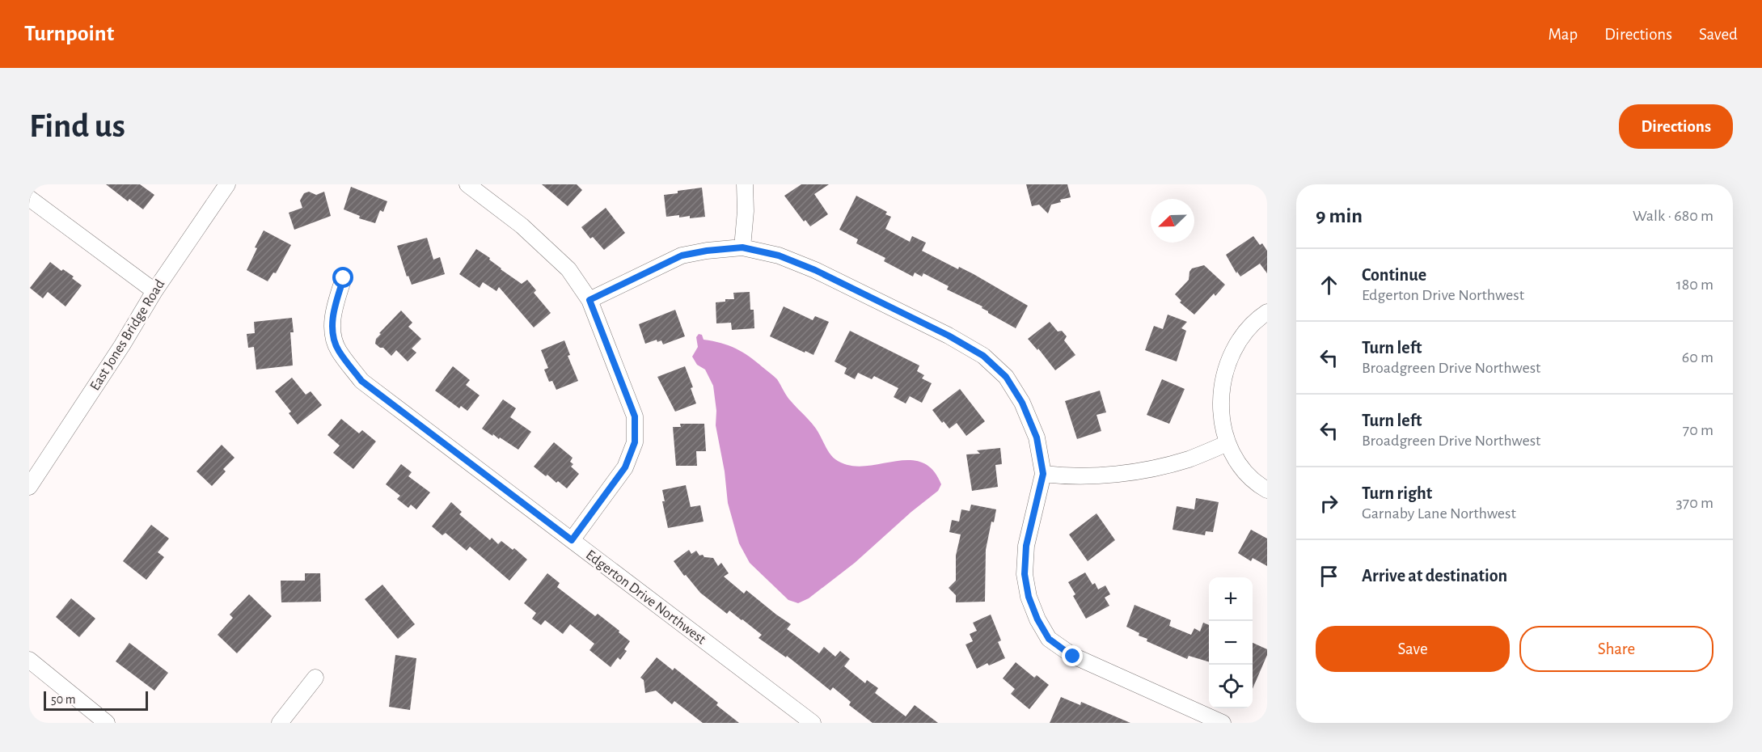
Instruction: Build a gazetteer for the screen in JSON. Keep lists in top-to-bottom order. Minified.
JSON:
{"streets":{"street":["East Jones Bridge Road","Edgerton Drive Northwest"]},"scale_bar":"50 m","north":"bottom left","page":{"header":"Turnpoint","nav":["Map","Directions","Saved"],"buttons":["Directions",["Save","Share"]],"title":"Find us","heading":["9 min","Walk · 680 m"],"list":[["Continue","Edgerton Drive Northwest","180 m"],["Turn left","Broadgreen Drive Northwest","60 m"],["Turn left","Broadgreen Drive Northwest","70 m"],["Turn right","Garnaby Lane Northwest","370 m"],"Arrive at destination"],"map_buttons":["+","−"],"scale":"50 m"}}
